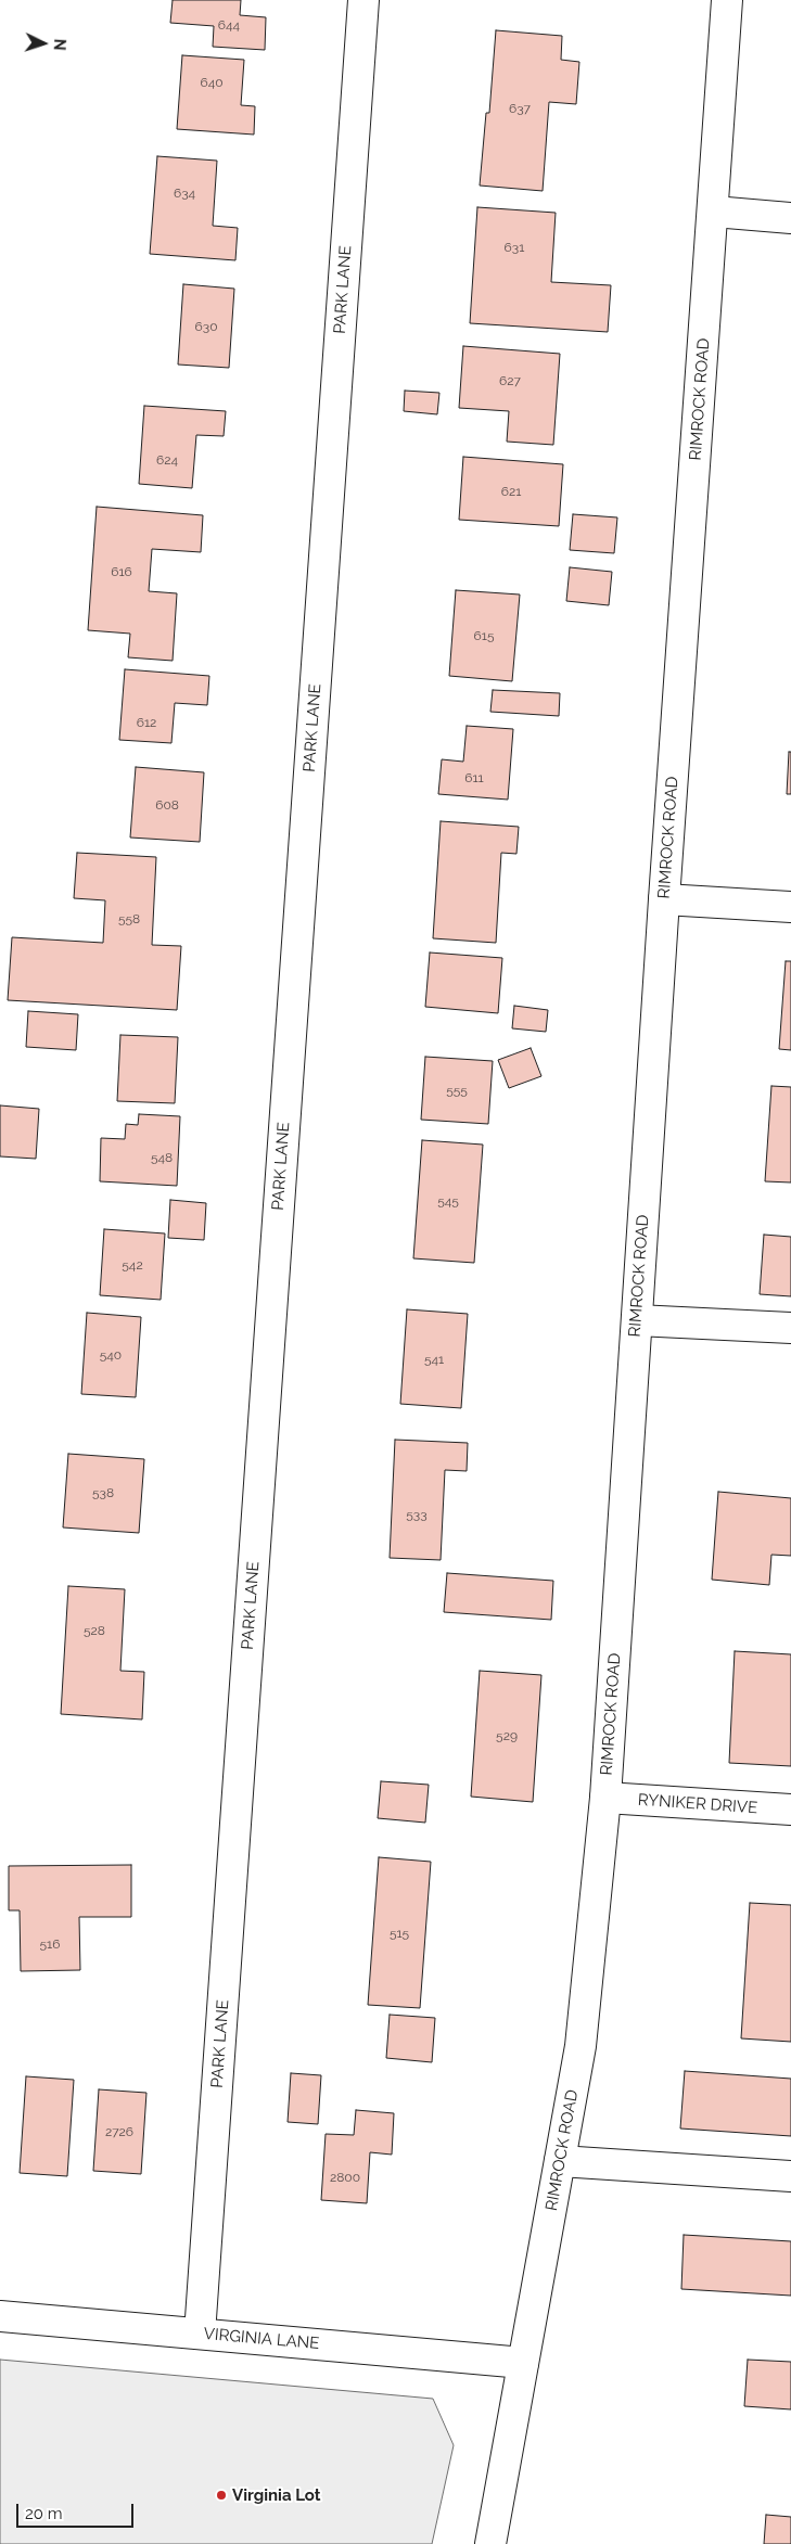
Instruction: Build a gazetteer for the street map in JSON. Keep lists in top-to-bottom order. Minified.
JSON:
{"streets":{"street":["PARK LANE","RIMROCK ROAD","RYNIKER DRIVE","VIRGINIA LANE"]},"crossings":[["PARK LANE","VIRGINIA LANE"],["RIMROCK ROAD","RYNIKER DRIVE"],["RIMROCK ROAD","VIRGINIA LANE"]],"places":["Virginia Lot"],"house_numbers":["644","640","637","634","631","630","627","624","621","616","615","612","611","608","558","555","548","545","542","540","541","538","533","528","529","515","516","2726","2800"],"scale_bar":"20 m","north":"right"}
